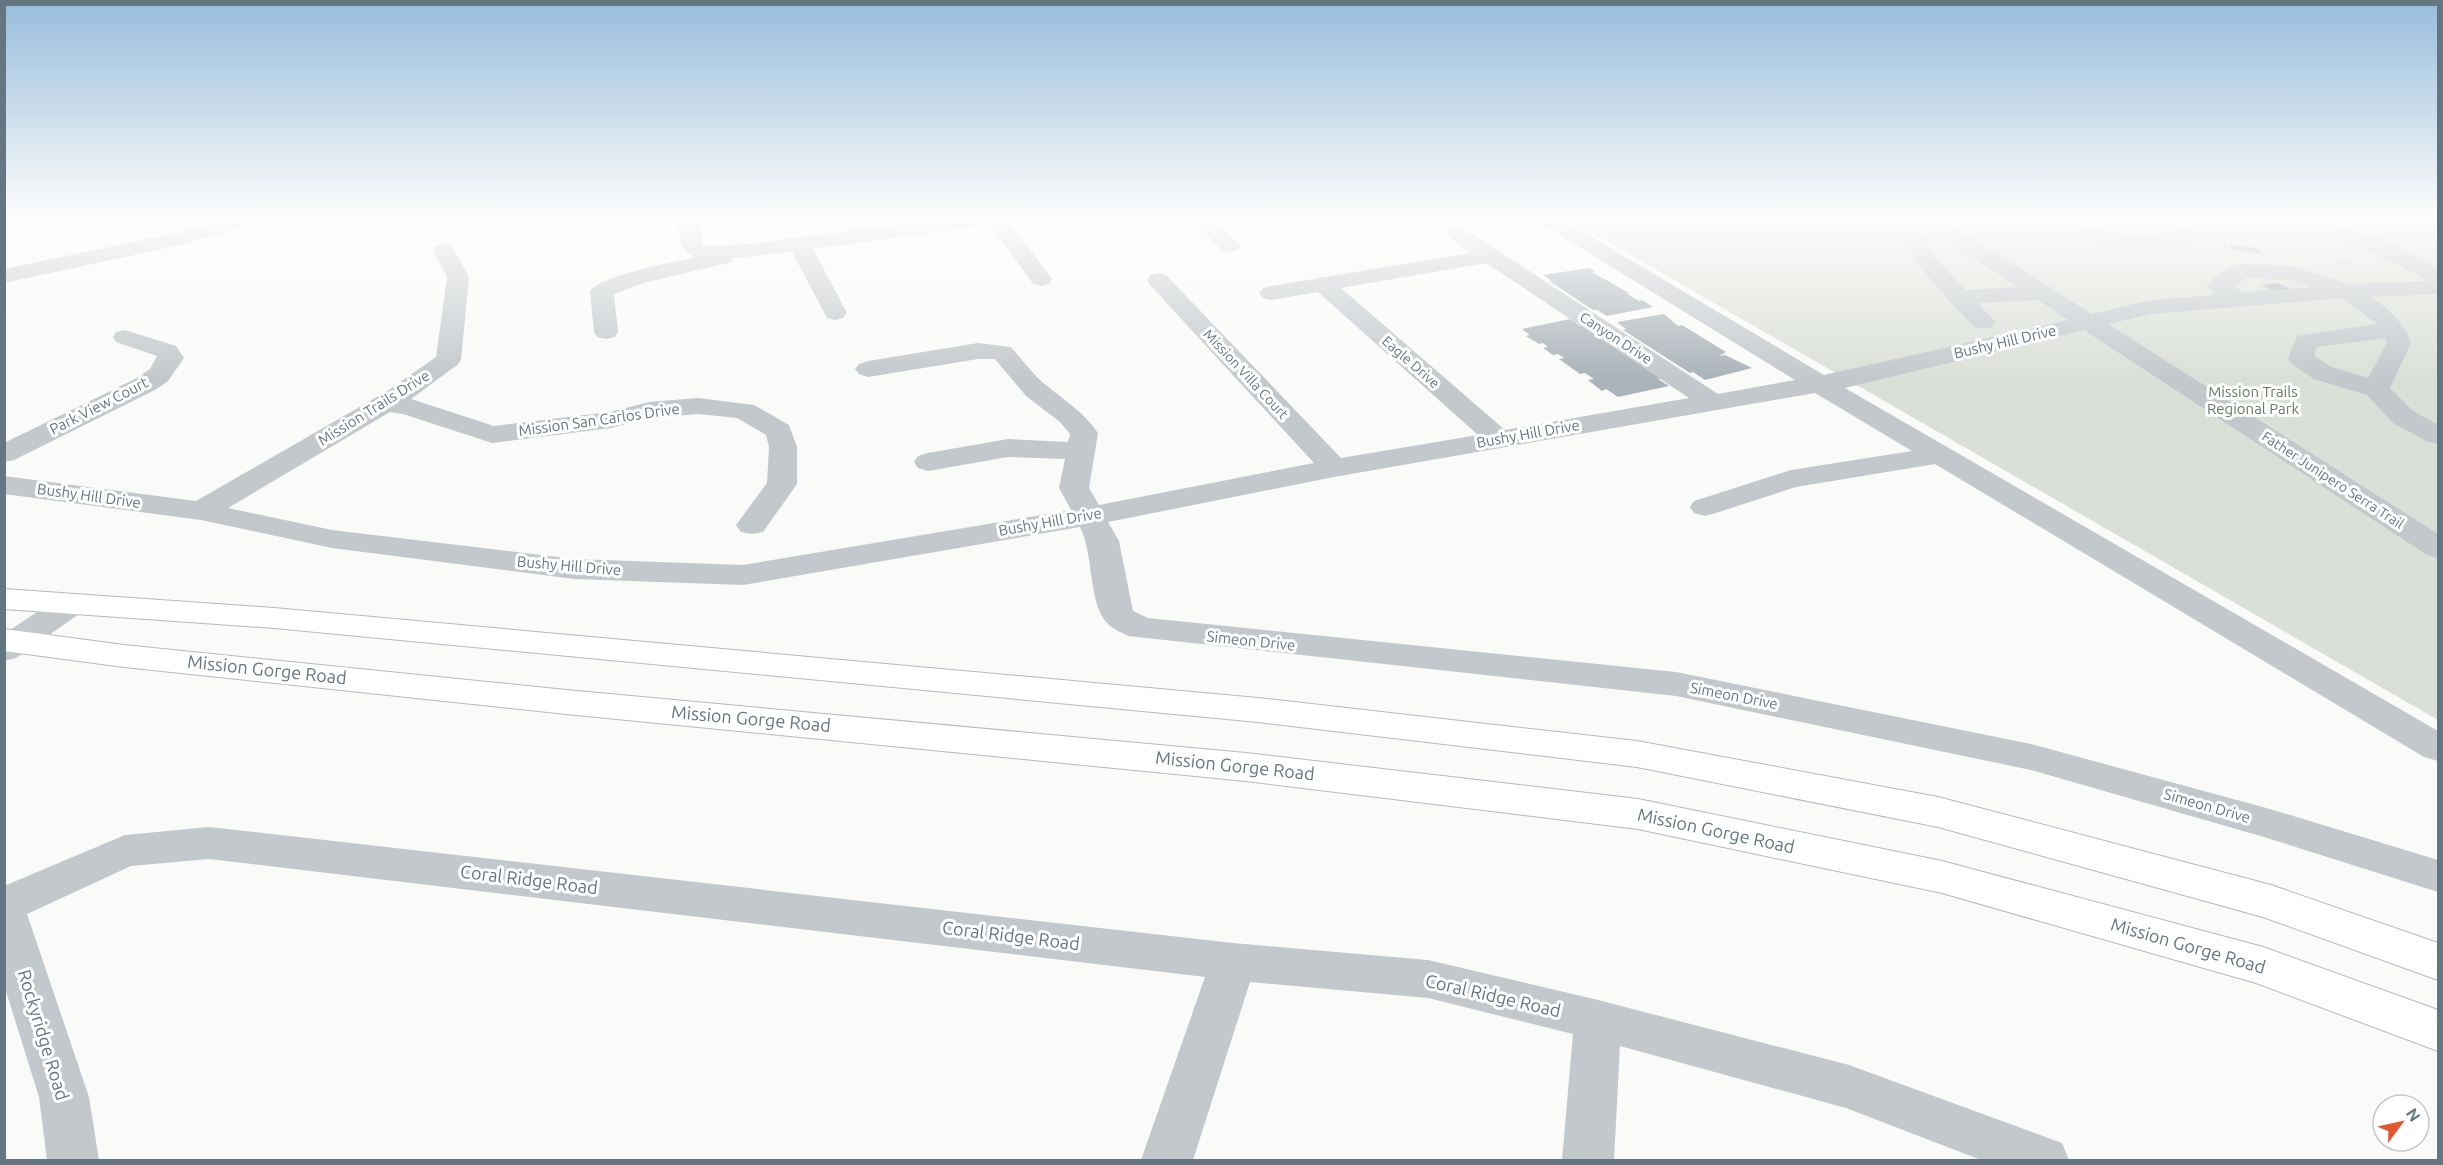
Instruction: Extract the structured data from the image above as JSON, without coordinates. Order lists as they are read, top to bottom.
{
  "streets": {
    "main road": ["Mission Gorge Road"],
    "street": [
      "Canyon Drive",
      "Bushy Hill Drive",
      "Eagle Drive",
      "Mission Villa Court",
      "Park View Court",
      "Mission Trails Drive",
      "Mission San Carlos Drive",
      "Father Junipero Serra Trail",
      "Simeon Drive",
      "Coral Ridge Road",
      "Rockyridge Road"
    ]
  },
  "crossings": [
    ["Canyon Drive", "Bushy Hill Drive"],
    ["Bushy Hill Drive", "Eagle Drive"],
    ["Bushy Hill Drive", "Mission Villa Court"],
    ["Bushy Hill Drive", "Mission Trails Drive"],
    ["Bushy Hill Drive", "Father Junipero Serra Trail"],
    ["Bushy Hill Drive", "Simeon Drive"],
    ["Mission Trails Drive", "Mission San Carlos Drive"]
  ],
  "parks": ["Mission Trails Regional Park"],
  "north": "top right"
}
